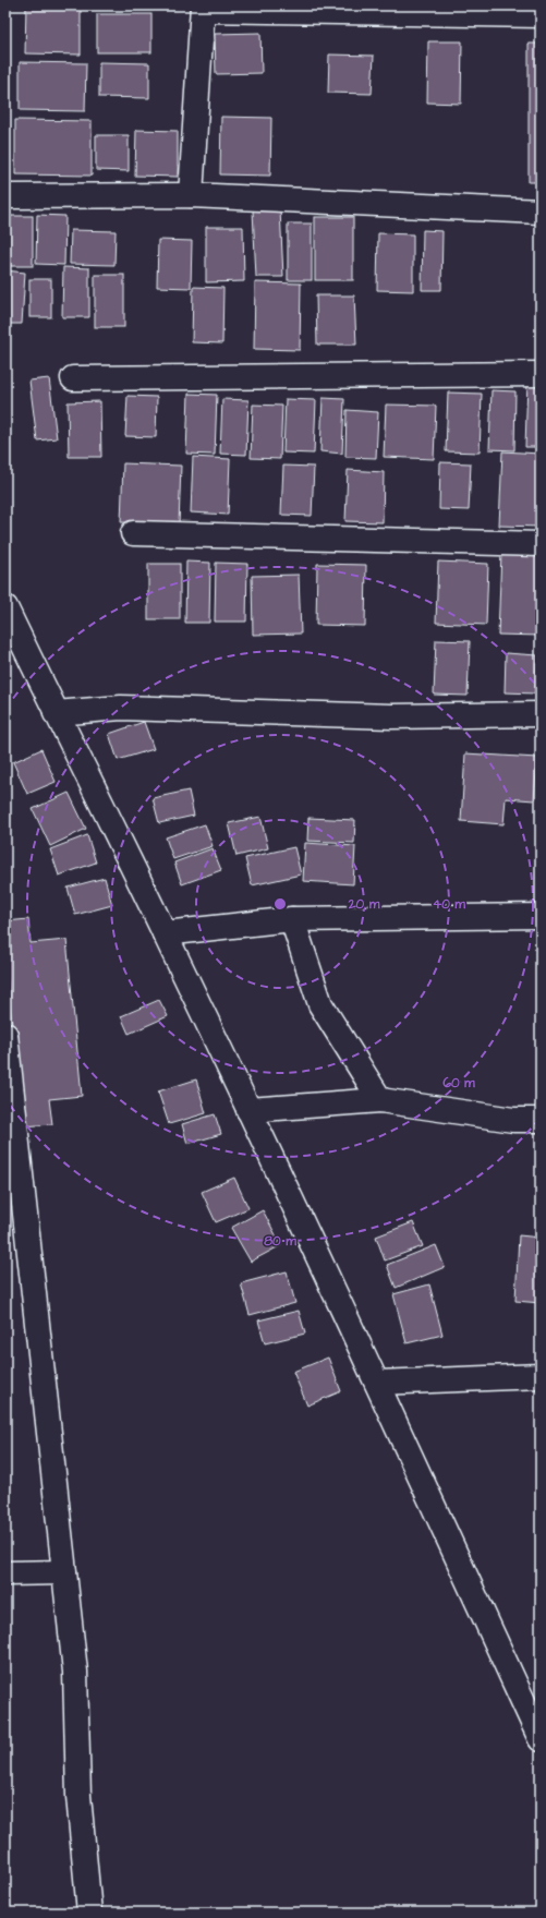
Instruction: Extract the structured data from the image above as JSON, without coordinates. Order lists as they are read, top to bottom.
{
  "rings": [
    "20 m",
    "40 m",
    "60 m",
    "80 m"
  ]
}
